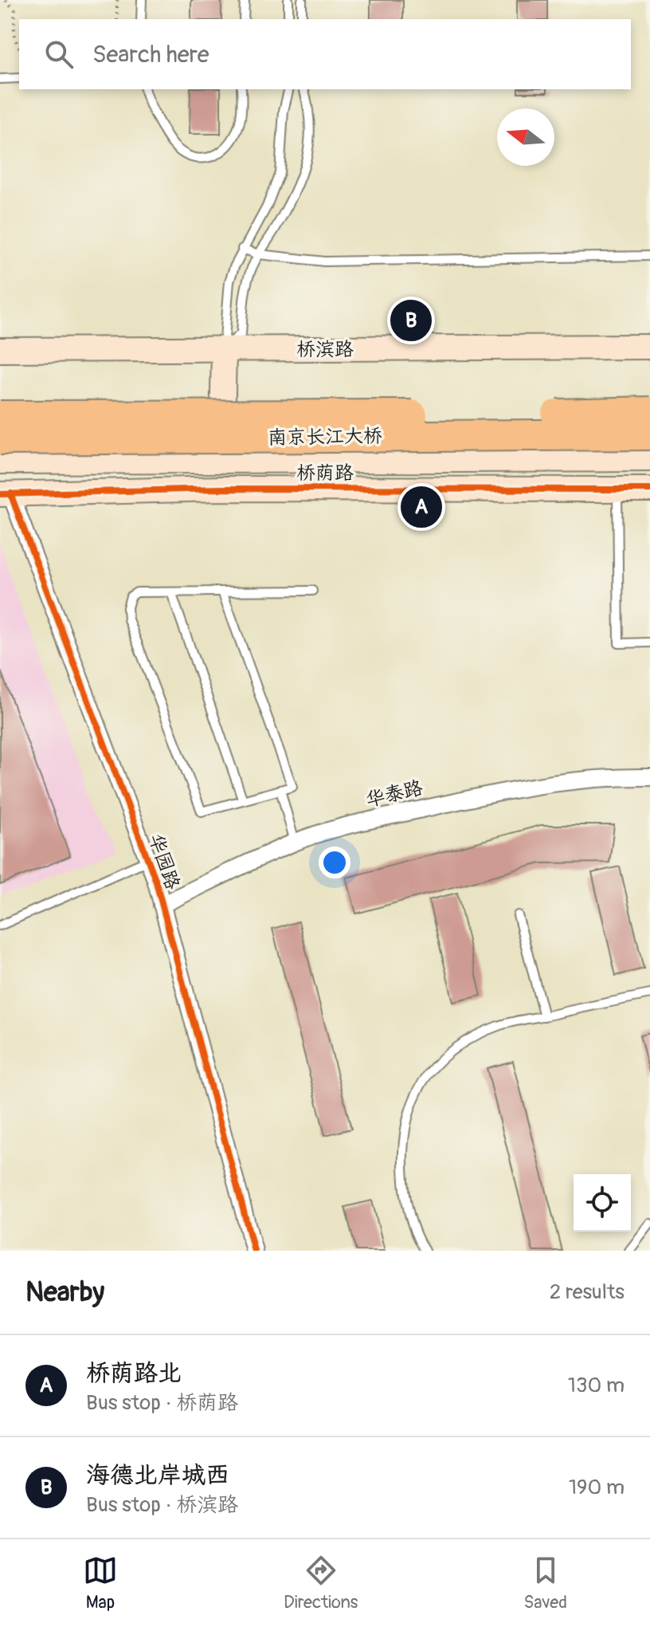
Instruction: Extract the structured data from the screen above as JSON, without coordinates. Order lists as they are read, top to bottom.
{
  "streets": {
    "highway": ["南京长江大桥"],
    "street": [
      "桥滨路",
      "桥荫路",
      "华泰路",
      "华园路"
    ]
  },
  "crossings": [
    ["桥荫路", "华园路"],
    ["华泰路", "华园路"]
  ],
  "north": "left",
  "page": {
    "search": "Search here",
    "pins": ["B", "A"],
    "heading": ["Nearby", "2 results"],
    "list": [
      {
        "mark": "A",
        "name": "桥荫路北",
        "note": "Bus stop · 桥荫路",
        "value": "130 m"
      },
      {
        "mark": "B",
        "name": "海德北岸城西",
        "note": "Bus stop · 桥滨路",
        "value": "190 m"
      }
    ],
    "nav": ["Map", "Directions", "Saved"]
  }
}
